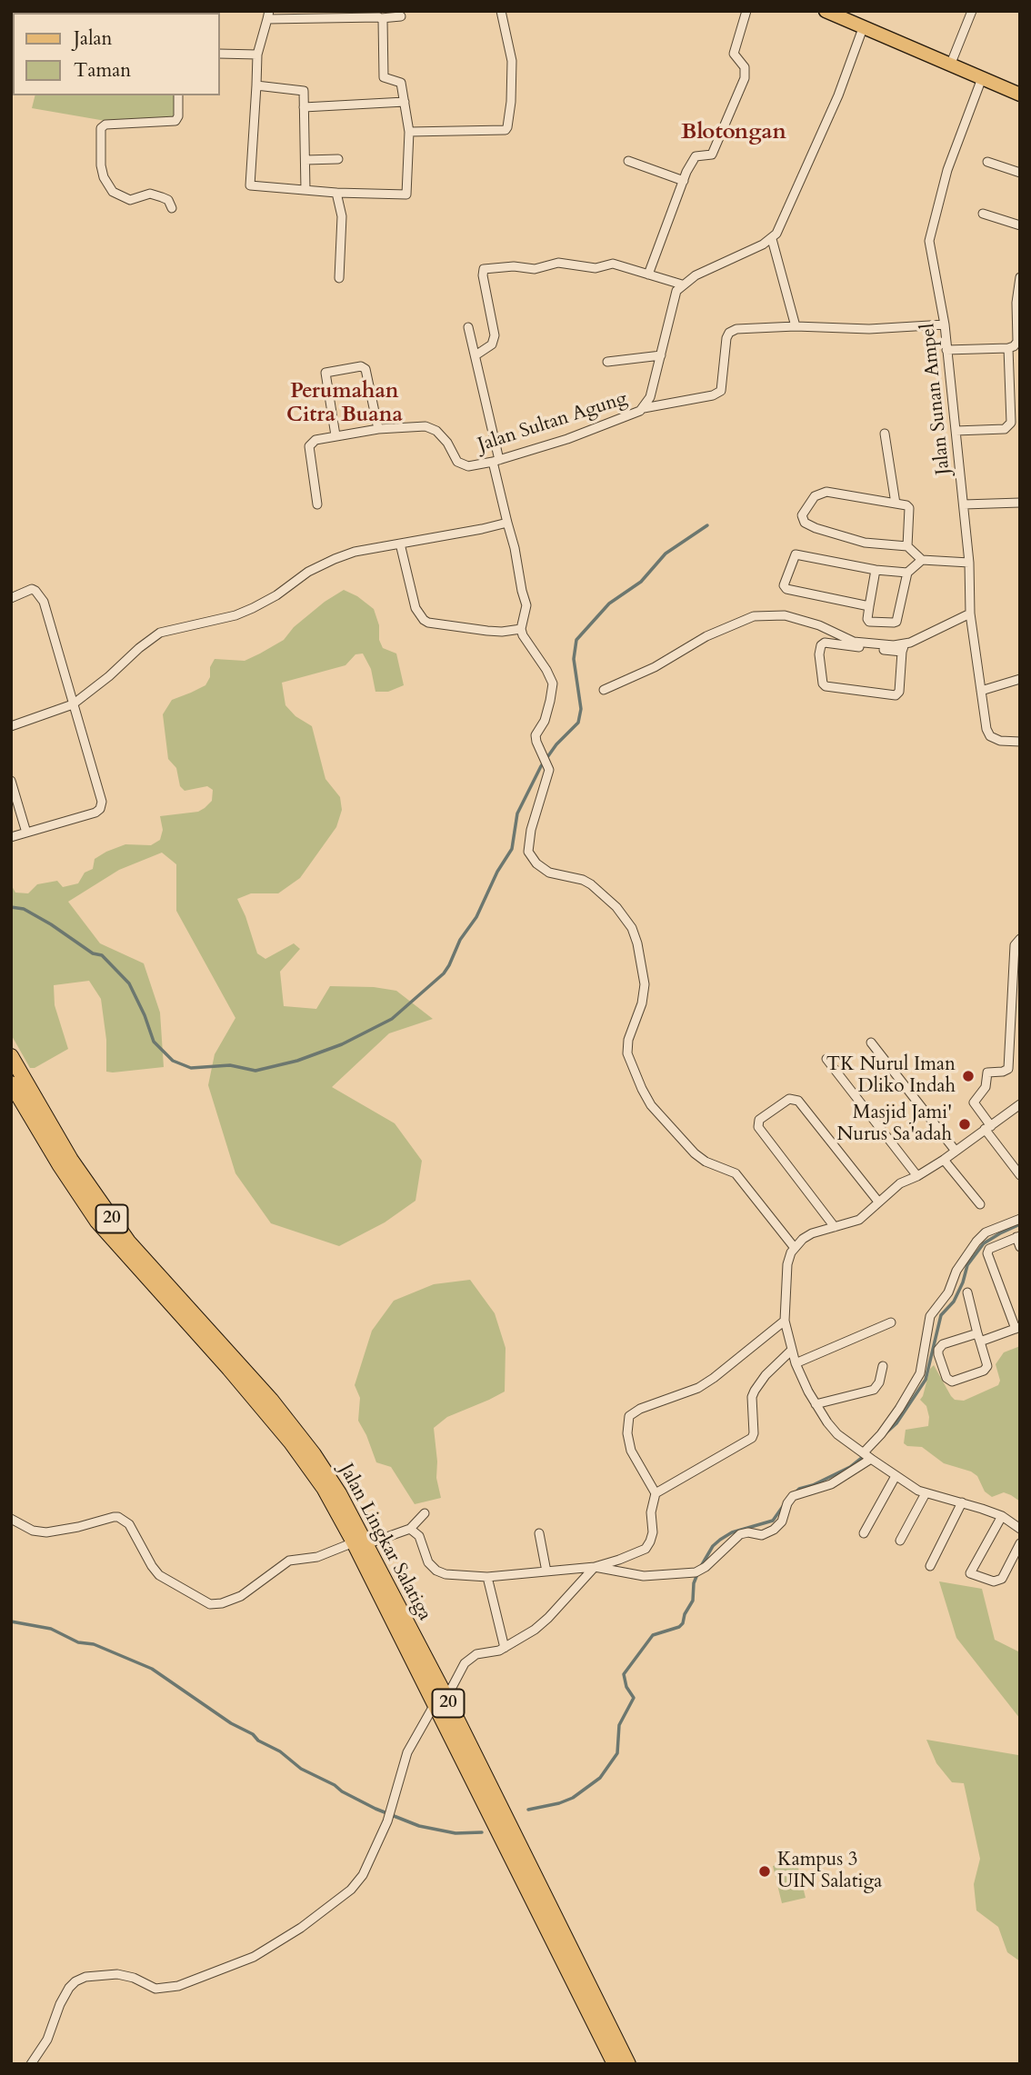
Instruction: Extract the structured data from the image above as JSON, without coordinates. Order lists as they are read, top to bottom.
{
  "streets": {
    "highway": ["20", "Jalan Lingkar Salatiga"],
    "street": ["Jalan Sunan Ampel", "Jalan Sultan Agung"]
  },
  "districts": ["Blotongan", "Perumahan Citra Buana"],
  "places": ["TK Nurul Iman Dliko Indah", "Masjid Jami' Nurus Sa'adah", "Kampus 3 UIN Salatiga"],
  "legend": ["Jalan", "Taman"]
}
